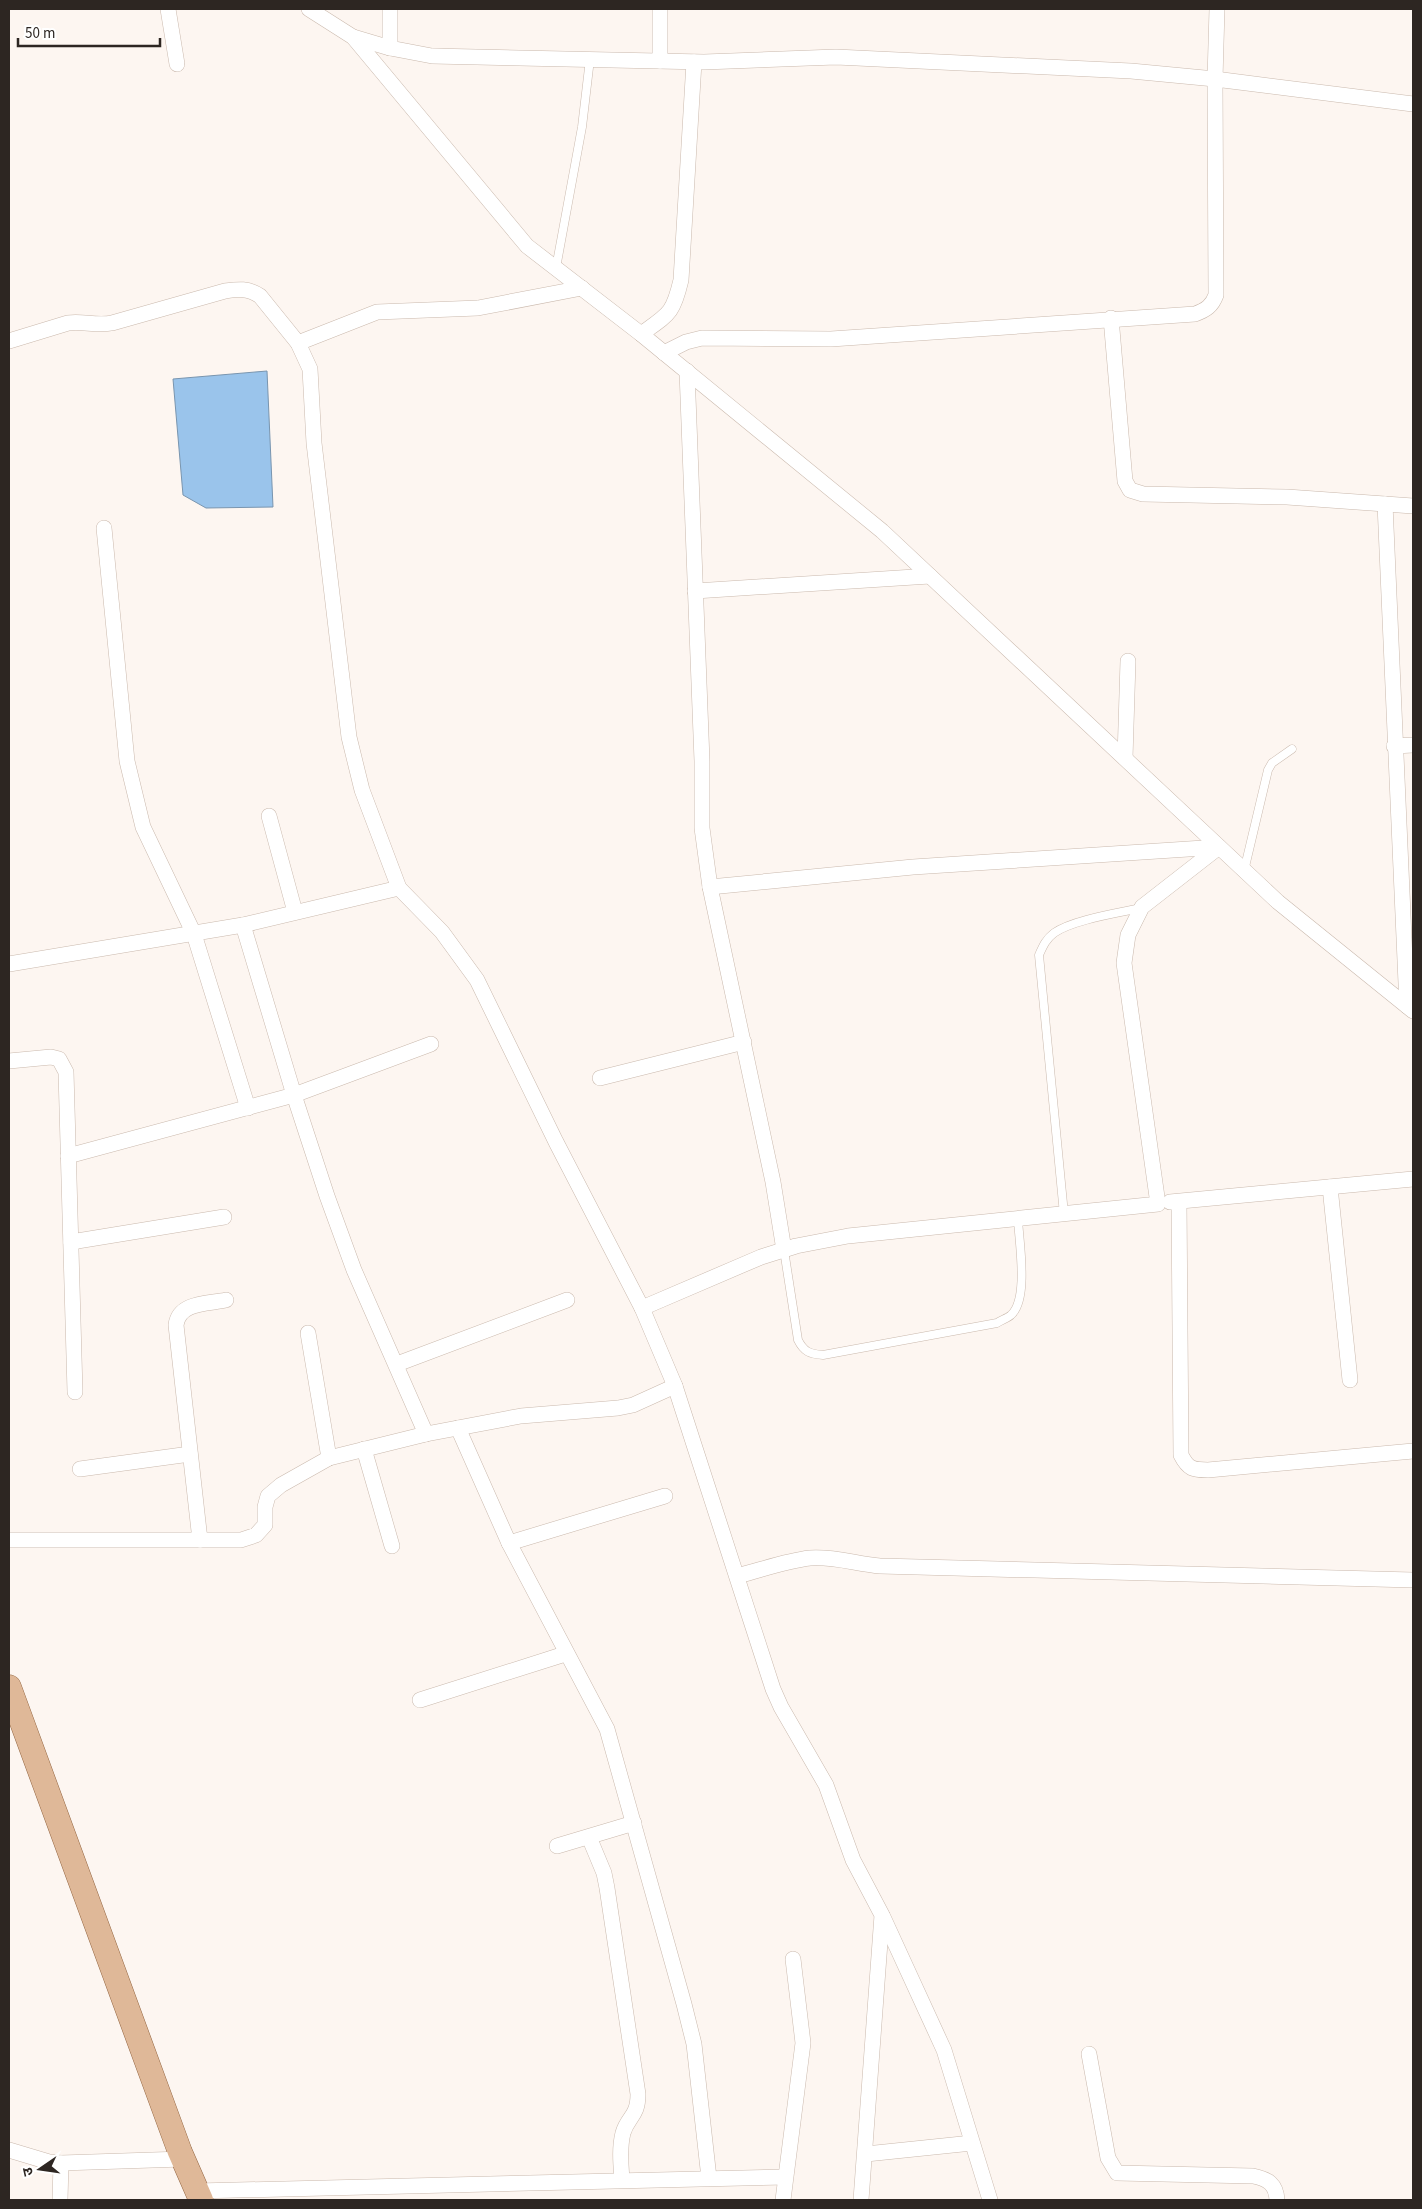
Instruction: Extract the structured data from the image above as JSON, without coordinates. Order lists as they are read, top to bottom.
{
  "scale_bar": "50 m",
  "north": "left"
}
